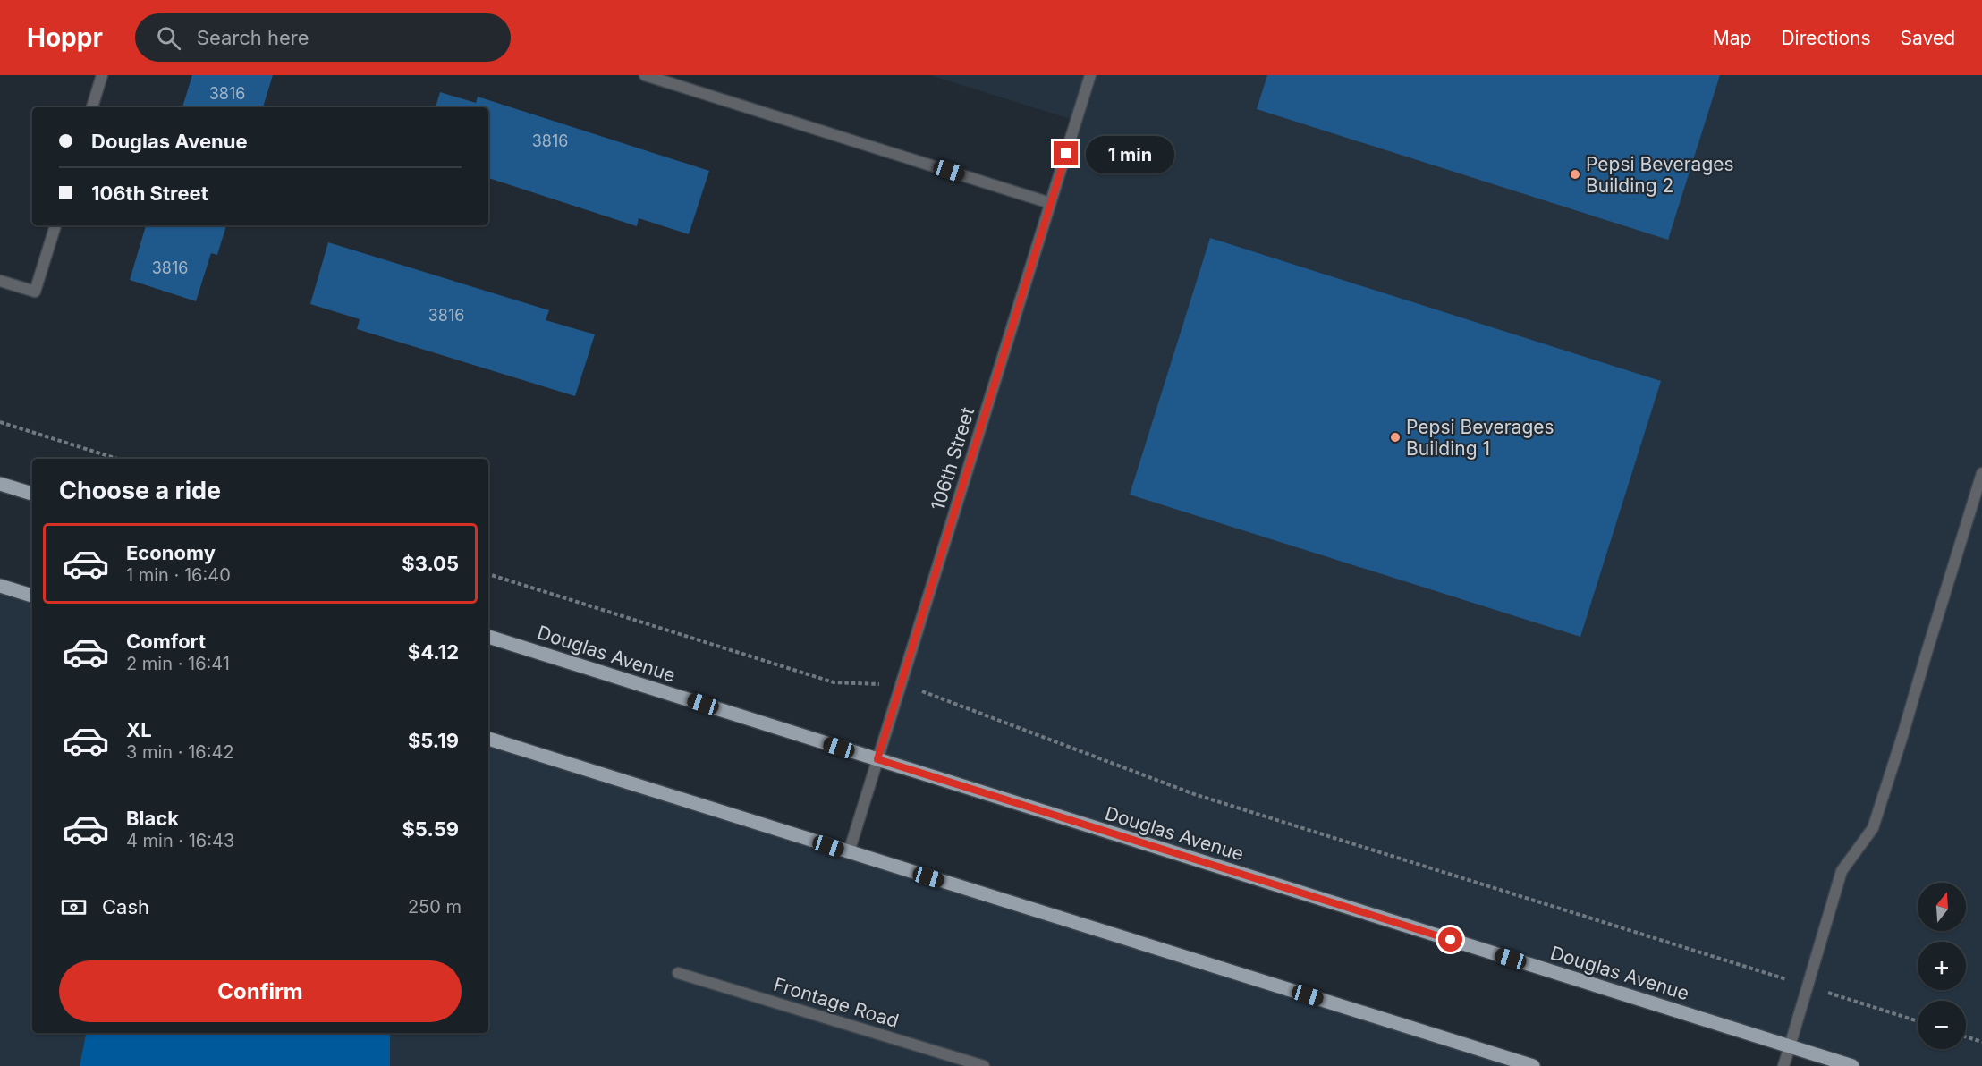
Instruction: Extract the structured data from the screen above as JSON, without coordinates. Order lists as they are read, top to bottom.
{
  "streets": {
    "main road": ["Douglas Avenue"],
    "street": ["106th Street", "Frontage Road"]
  },
  "crossings": [
    ["106th Street", "Douglas Avenue"]
  ],
  "places": ["Pepsi Beverages Building 2", "Pepsi Beverages Building 1"],
  "house_numbers": [
    "3816",
    "3816",
    "3816",
    "3816"
  ],
  "north": "top",
  "page": {
    "header": "Hoppr",
    "search": "Search here",
    "nav": ["Map", "Directions", "Saved"],
    "banner": ["Douglas Avenue", "106th Street"],
    "bubble": "1 min",
    "heading": "Choose a ride",
    "list": [
      {
        "name": "Economy",
        "note": "1 min · 16:40",
        "value": "$3.05"
      },
      {
        "name": "Comfort",
        "note": "2 min · 16:41",
        "value": "$4.12"
      },
      {
        "name": "XL",
        "note": "3 min · 16:42",
        "value": "$5.19"
      },
      {
        "name": "Black",
        "note": "4 min · 16:43",
        "value": "$5.59"
      }
    ],
    "pay": ["Cash", "250 m"],
    "map_buttons": ["+", "−"],
    "buttons": "Confirm"
  }
}
